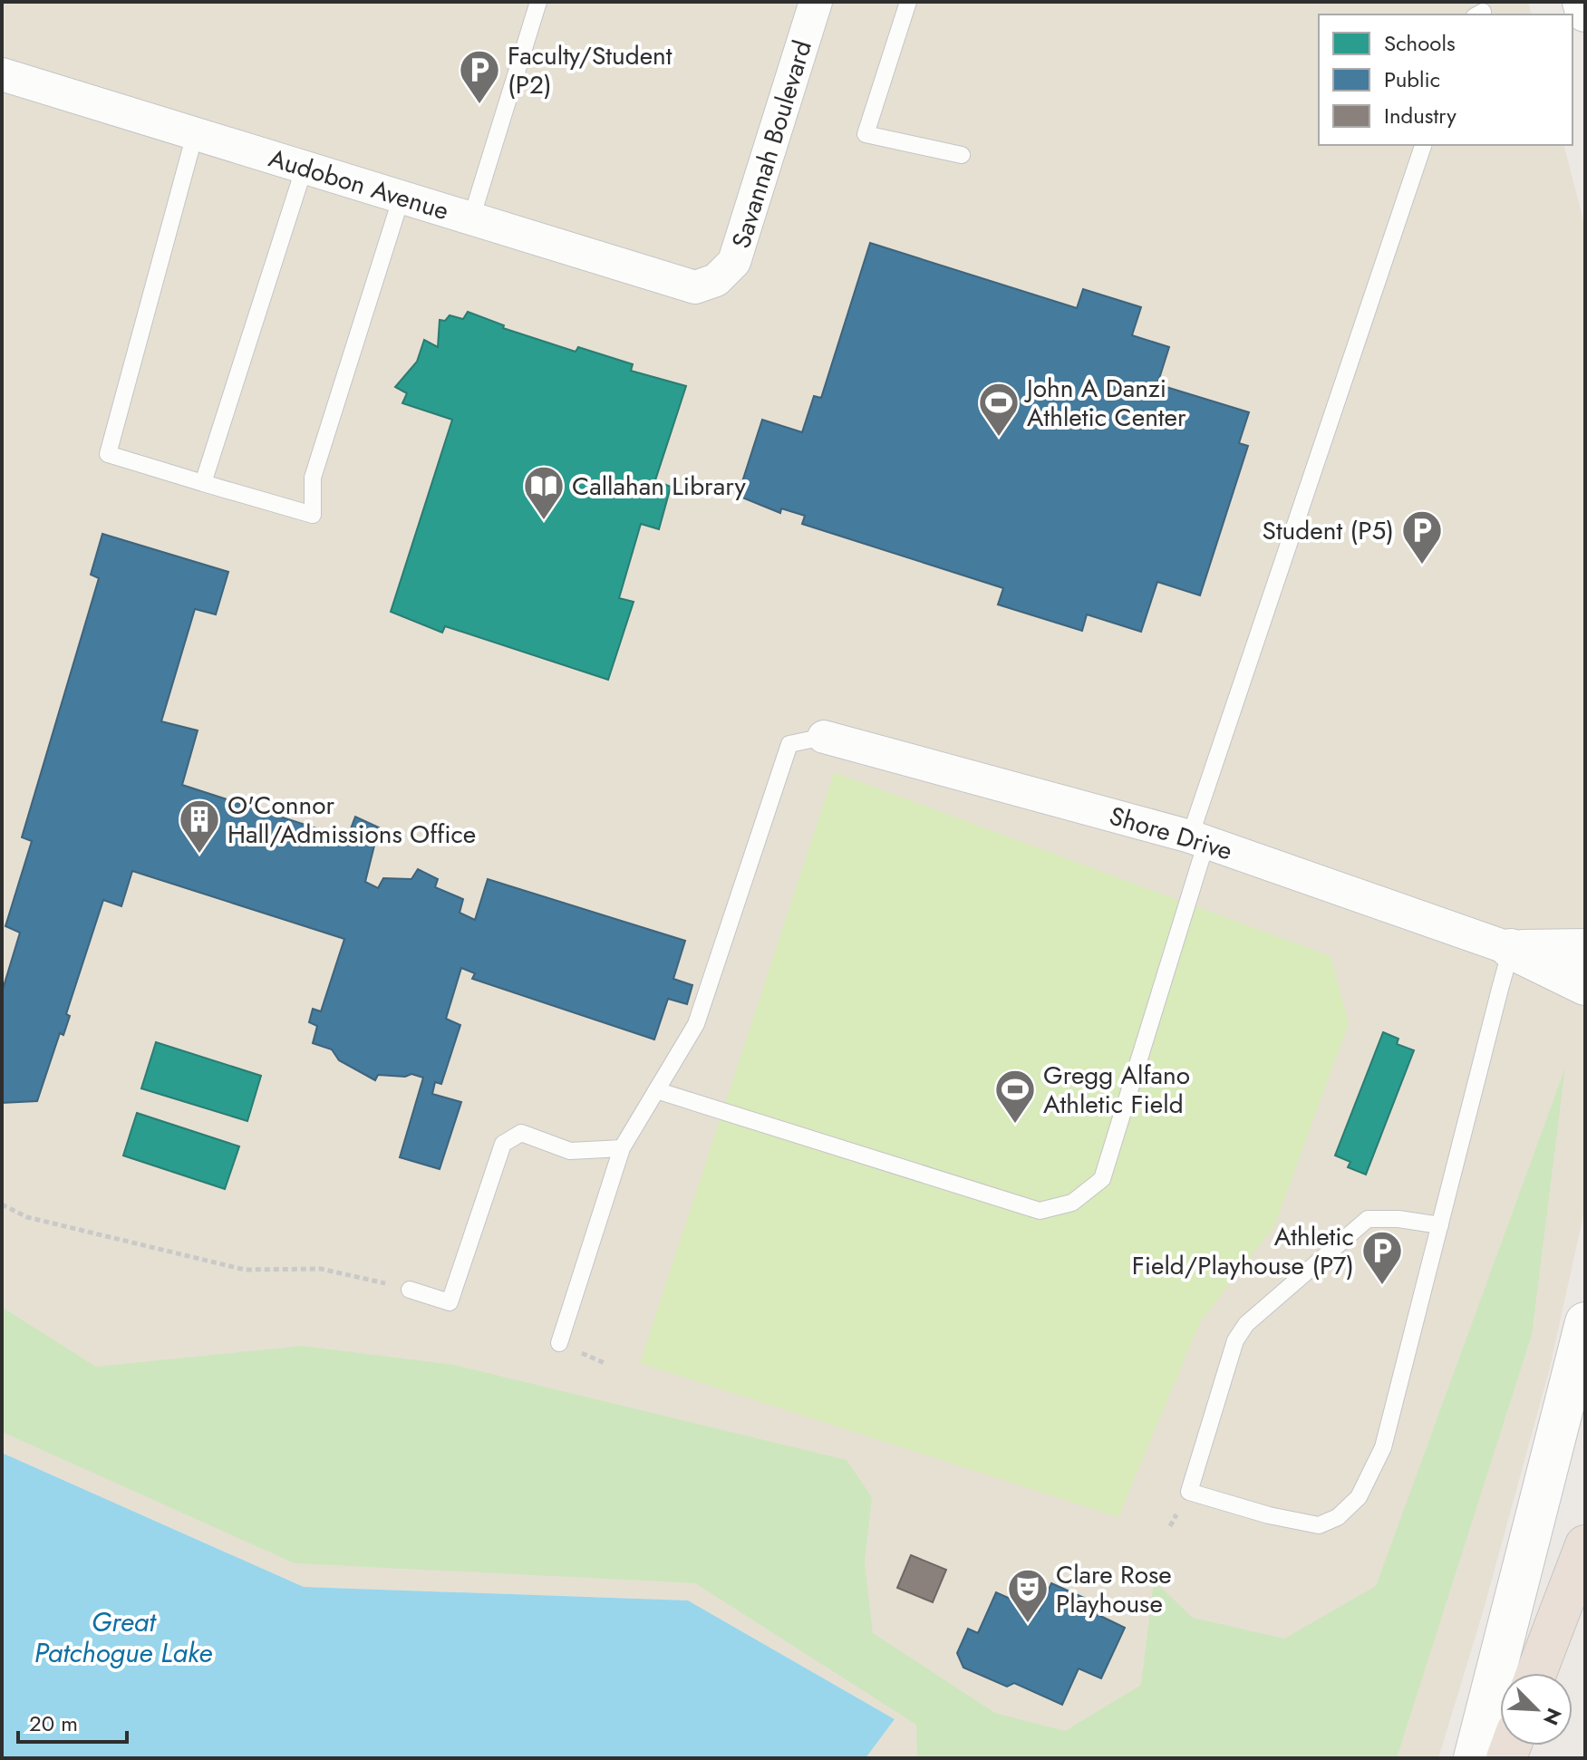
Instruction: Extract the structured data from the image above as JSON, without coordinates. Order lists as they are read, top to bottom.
{
  "streets": {
    "street": ["Savannah Boulevard", "Audobon Avenue", "Shore Drive"]
  },
  "crossings": [
    ["Savannah Boulevard", "Audobon Avenue"]
  ],
  "water": ["Great Patchogue Lake"],
  "places": {
    "parking": ["Faculty/Student (P2)", "Student (P5)", "Athletic Field/Playhouse (P7)"],
    "sports": ["John A Danzi Athletic Center", "Gregg Alfano Athletic Field"],
    "library": ["Callahan Library"],
    "building": ["O'Connor Hall/Admissions Office"],
    "theatre": ["Clare Rose Playhouse"]
  },
  "legend": ["Schools", "Public", "Industry"],
  "scale_bar": "20 m",
  "north": "bottom right"
}
